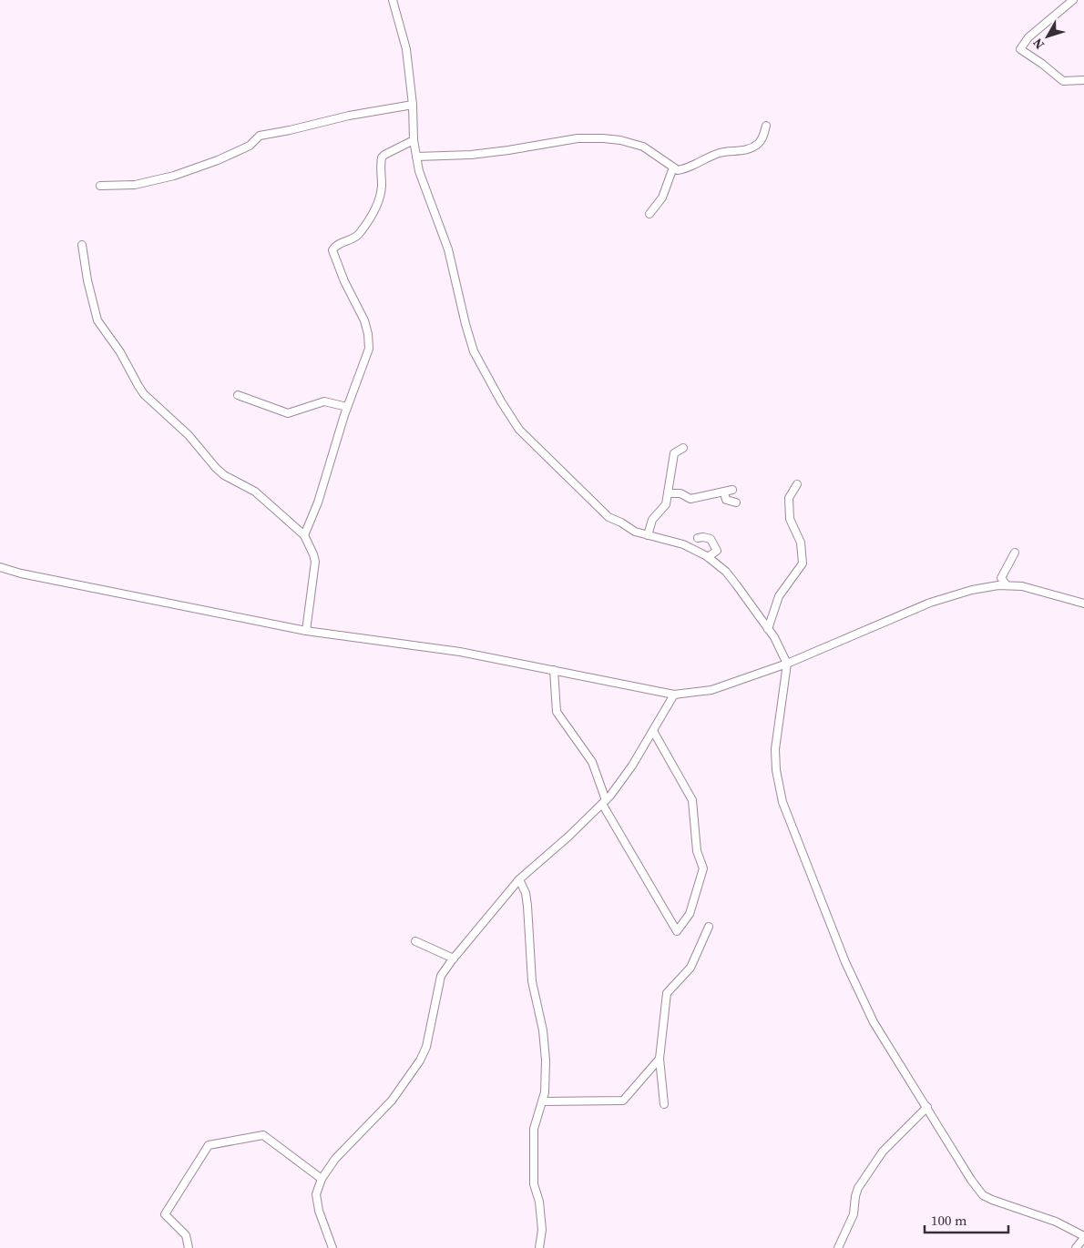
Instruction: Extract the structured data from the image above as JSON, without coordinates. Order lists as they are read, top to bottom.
{
  "scale_bar": "100 m",
  "north": "bottom left"
}
